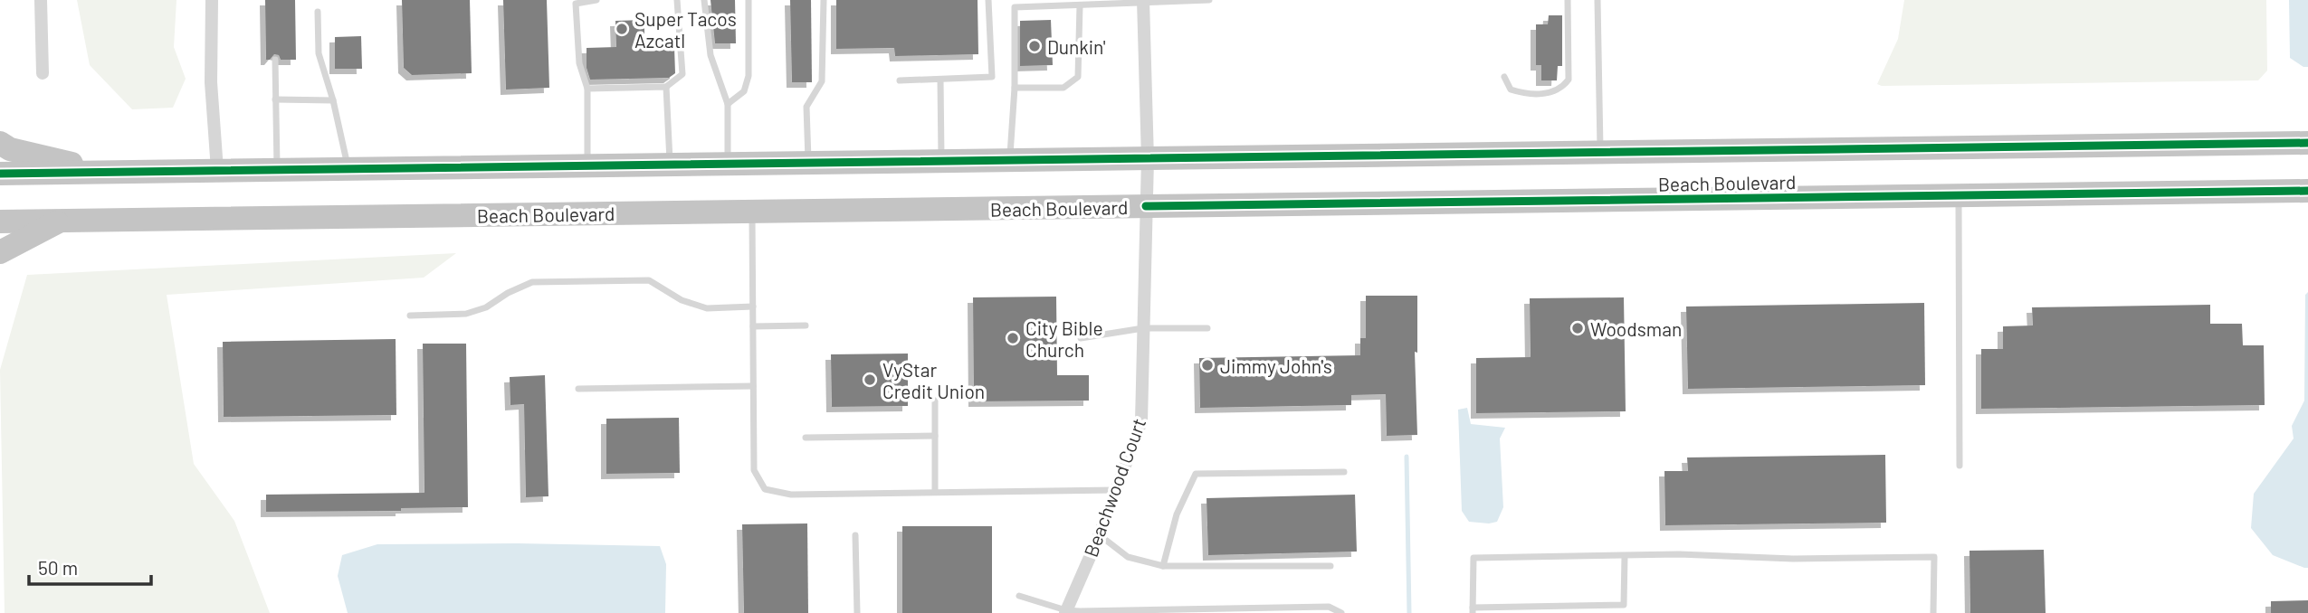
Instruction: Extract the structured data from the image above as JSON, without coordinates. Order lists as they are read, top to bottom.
{
  "streets": {
    "highway": ["Beach Boulevard"],
    "street": ["Beachwood Court"]
  },
  "crossings": [
    ["Beach Boulevard", "Beachwood Court"]
  ],
  "places": [
    "Super Tacos Azcatl",
    "Dunkin'",
    "Woodsman",
    "City Bible Church",
    "Jimmy John's",
    "VyStar Credit Union"
  ],
  "scale_bar": "50 m"
}
